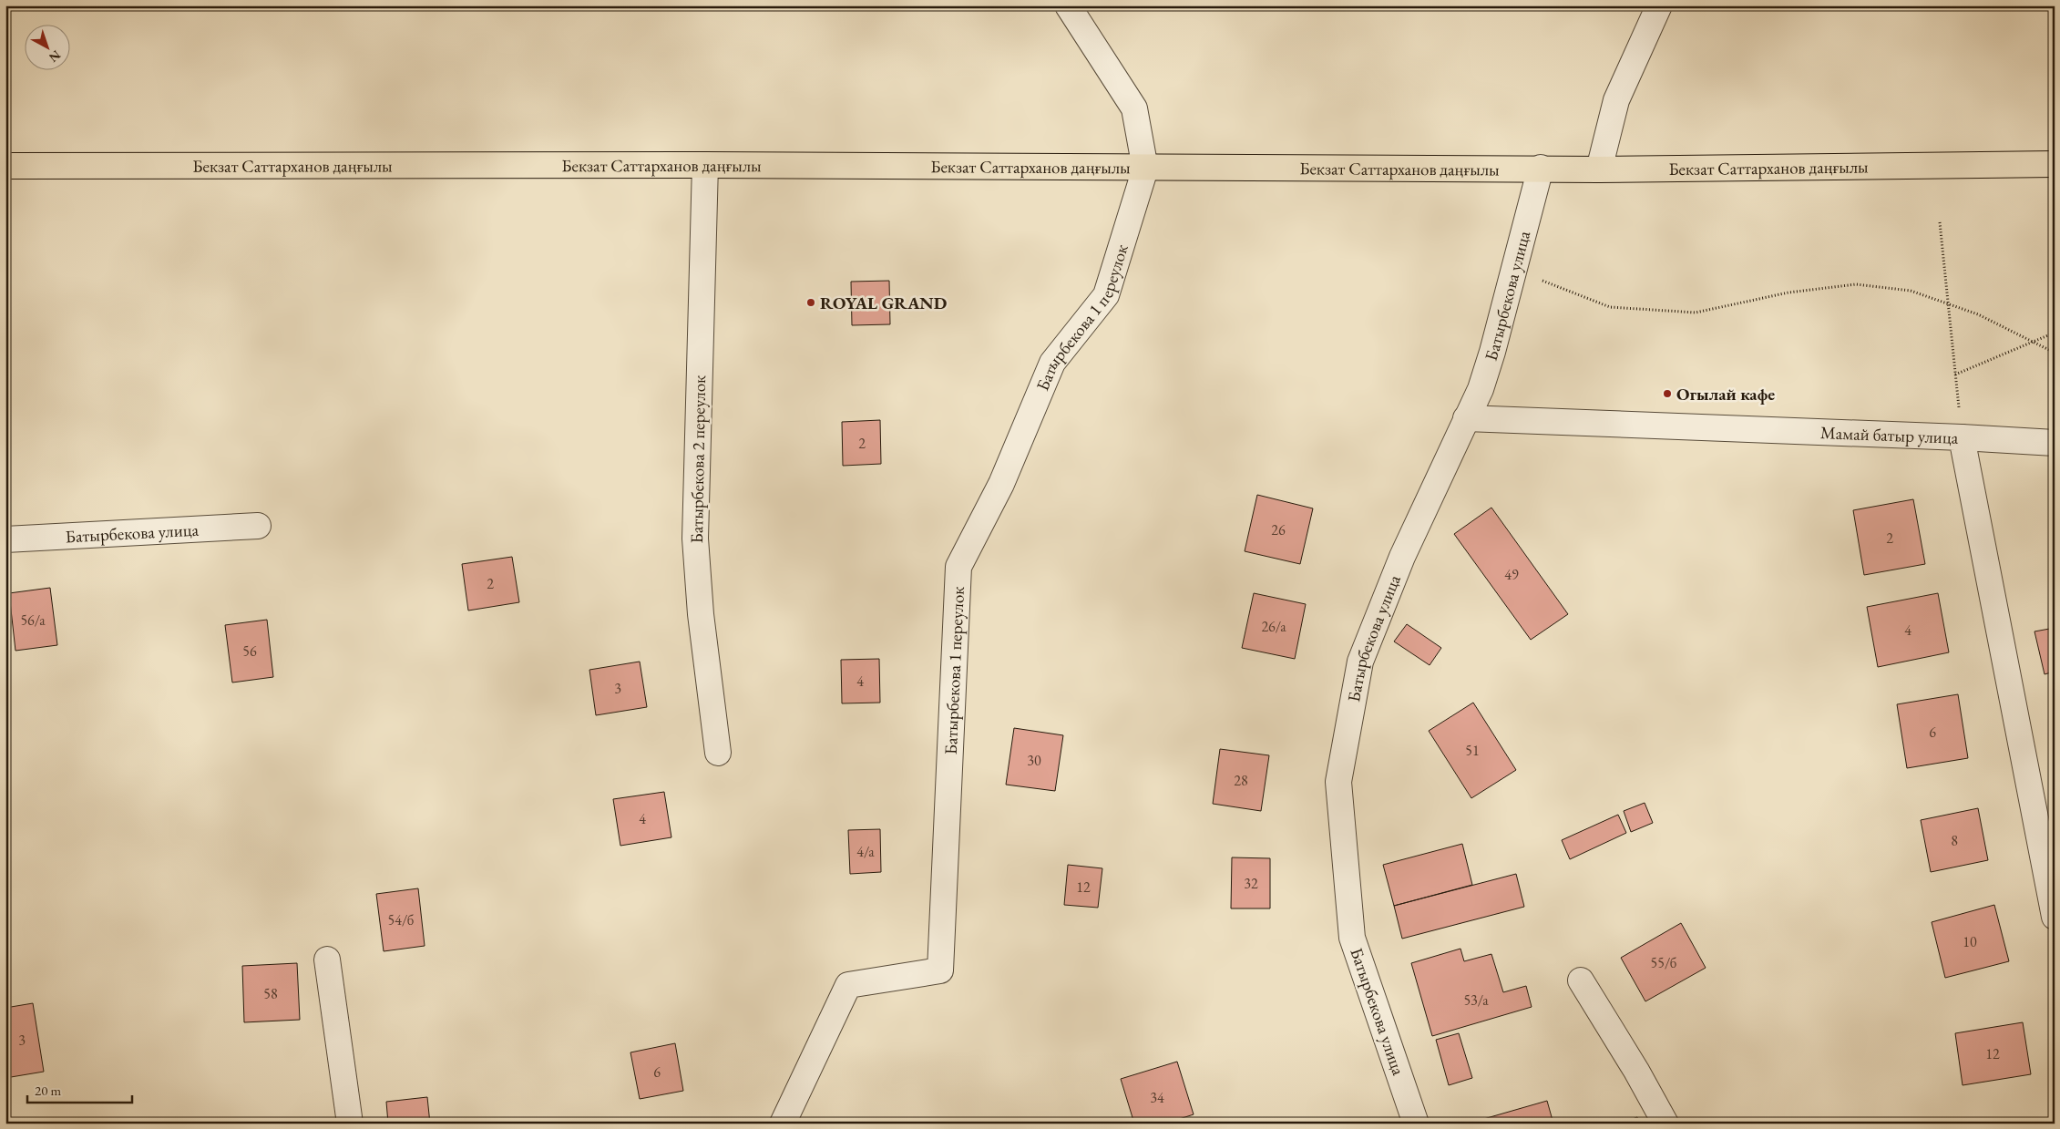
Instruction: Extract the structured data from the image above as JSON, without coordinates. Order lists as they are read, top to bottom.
{
  "streets": {
    "main road": ["Бекзат Саттарханов даңғылы"],
    "street": [
      "Батырбекова улица",
      "Батырбекова 1 переулок",
      "Мамай батыр улица",
      "Батырбекова 2 переулок"
    ]
  },
  "crossings": [
    ["Бекзат Саттарханов даңғылы", "Батырбекова улица"],
    ["Бекзат Саттарханов даңғылы", "Батырбекова 1 переулок"],
    ["Бекзат Саттарханов даңғылы", "Батырбекова 2 переулок"],
    ["Батырбекова улица", "Мамай батыр улица"]
  ],
  "places": ["ROYAL GRAND", "Огылай кафе"],
  "house_numbers": [
    "2",
    "26",
    "2",
    "49",
    "2",
    "56/а",
    "26/а",
    "4",
    "56",
    "4",
    "3",
    "6",
    "51",
    "30",
    "28",
    "4",
    "8",
    "4/а",
    "32",
    "12",
    "54/б",
    "10",
    "55/б",
    "58",
    "53/а",
    "3",
    "12",
    "6",
    "34"
  ],
  "scale_bar": "20 m",
  "north": "bottom right"
}
